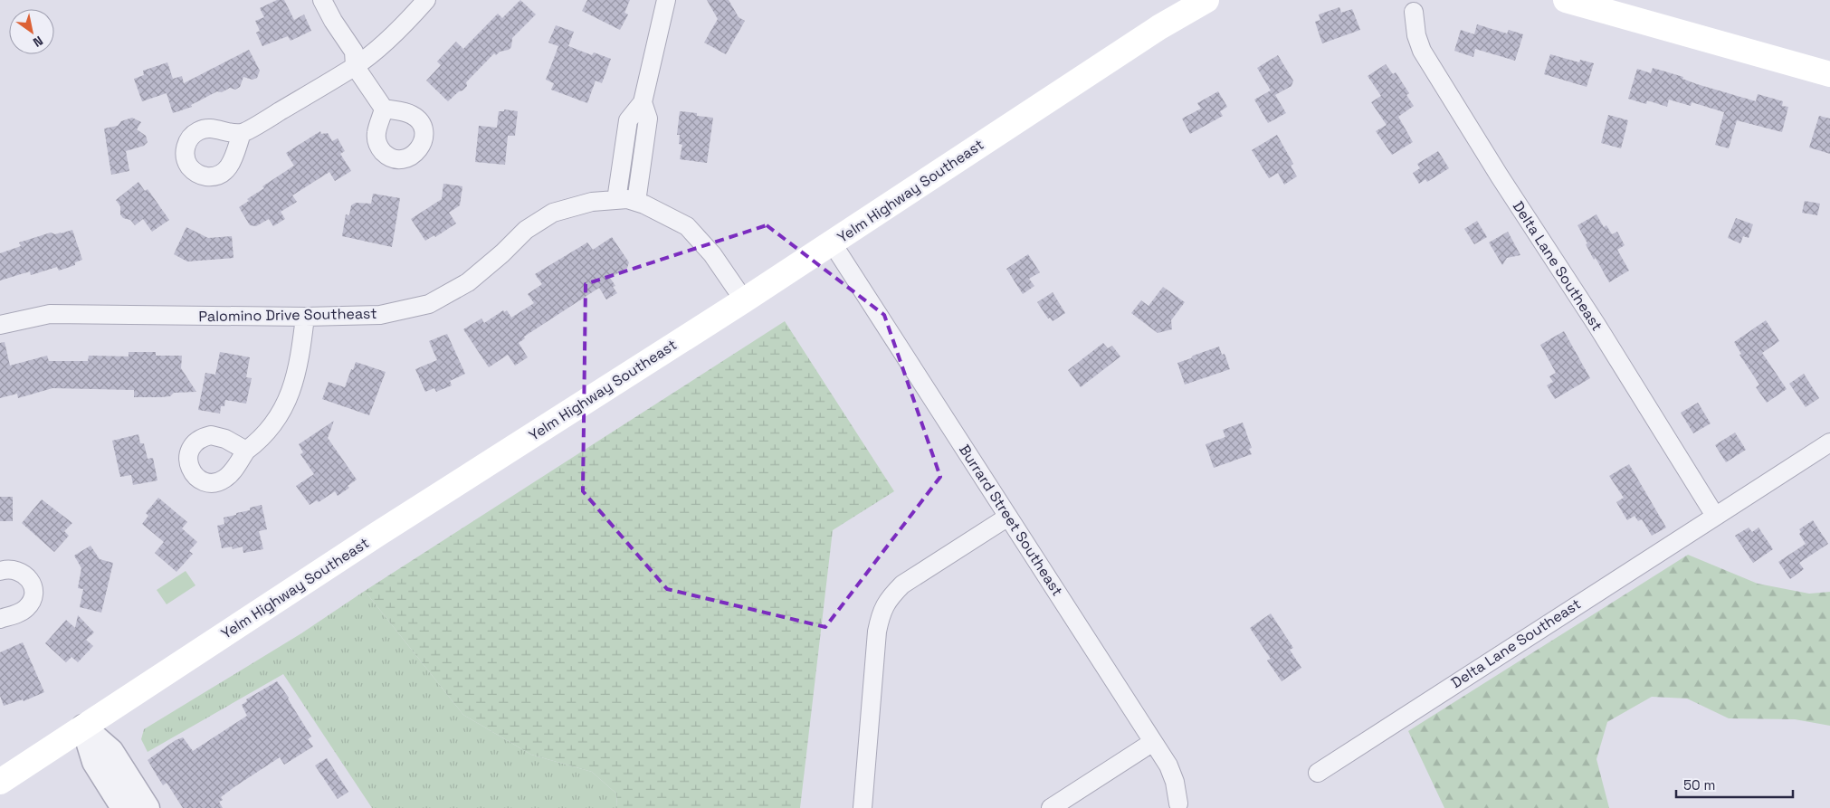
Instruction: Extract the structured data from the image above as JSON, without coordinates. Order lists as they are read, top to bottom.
{
  "streets": {
    "main road": ["Yelm Highway Southeast"],
    "street": ["Delta Lane Southeast", "Palomino Drive Southeast", "Burrard Street Southeast"]
  },
  "crossings": [
    ["Yelm Highway Southeast", "Palomino Drive Southeast"],
    ["Yelm Highway Southeast", "Burrard Street Southeast"]
  ],
  "scale_bar": "50 m",
  "north": "bottom right"
}
